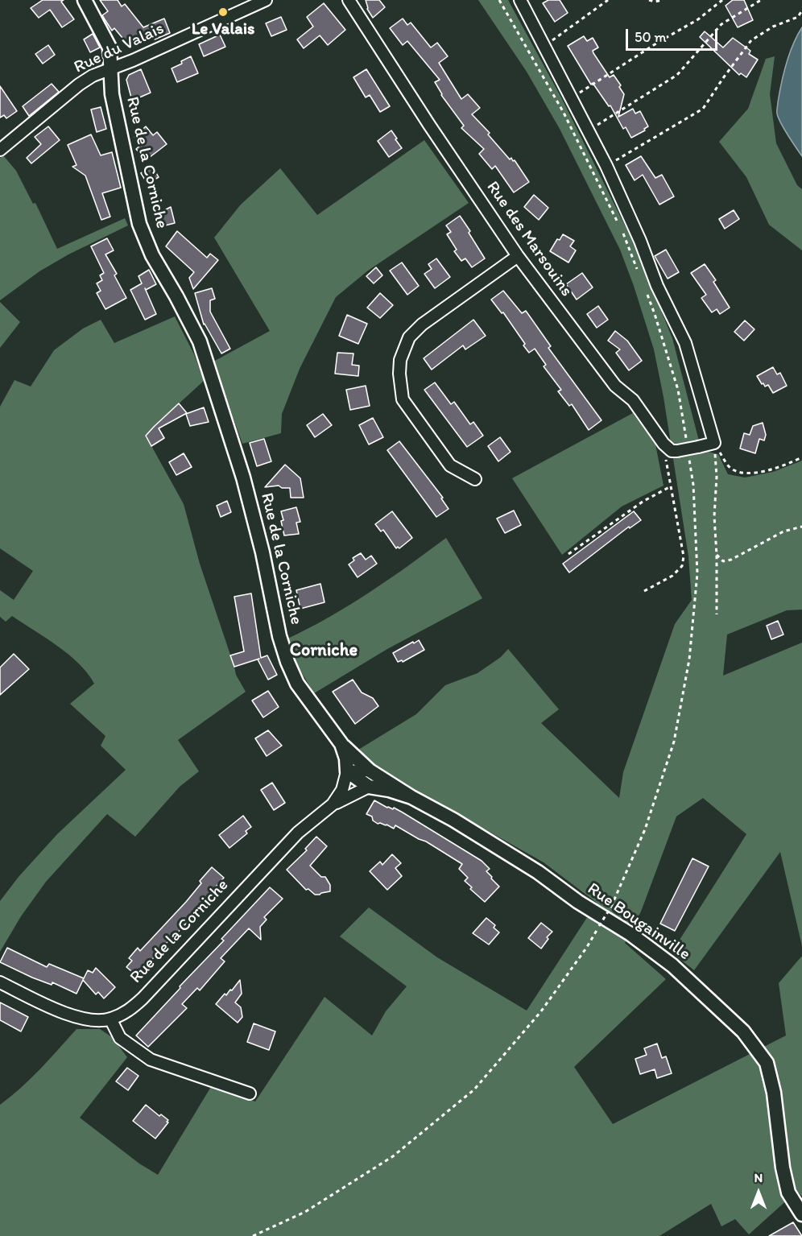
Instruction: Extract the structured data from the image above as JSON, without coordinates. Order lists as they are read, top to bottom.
{
  "streets": {
    "street": [
      "Rue du Valais",
      "Rue de la Corniche",
      "Rue des Marsouins",
      "Rue Bougainville"
    ]
  },
  "crossings": [
    ["Rue du Valais", "Rue de la Corniche"],
    ["Rue de la Corniche", "Rue Bougainville"]
  ],
  "districts": ["Corniche"],
  "places": ["Le Valais"],
  "scale_bar": "50 m",
  "north": "top"
}
